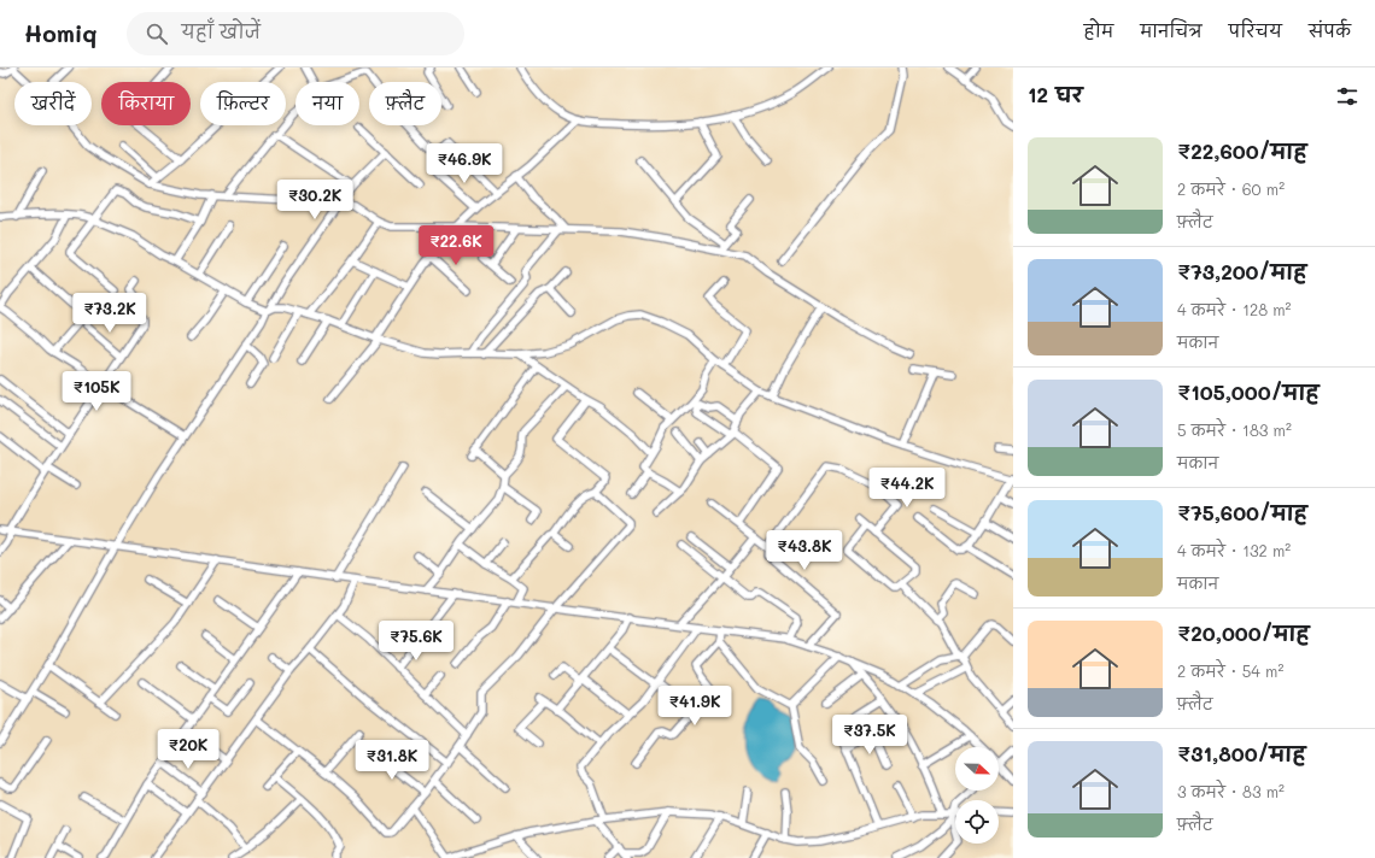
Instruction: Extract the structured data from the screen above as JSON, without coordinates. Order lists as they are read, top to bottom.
{
  "north": "right",
  "page": {
    "header": "Homiq",
    "search": "यहाँ खोजें",
    "nav": [
      "होम",
      "मानचित्र",
      "परिचय",
      "संपर्क"
    ],
    "heading": "12 घर",
    "chip": [
      "खरीदें",
      "किराया",
      "फ़िल्टर",
      "नया",
      "फ़्लैट"
    ],
    "list": [
      {
        "name": "₹22,600/माह",
        "note": "2 कमरे · 60 m² · फ़्लैट"
      },
      {
        "name": "₹73,200/माह",
        "note": "4 कमरे · 128 m² · मकान"
      },
      {
        "name": "₹105,000/माह",
        "note": "5 कमरे · 183 m² · मकान"
      },
      {
        "name": "₹75,600/माह",
        "note": "4 कमरे · 132 m² · मकान"
      },
      {
        "name": "₹20,000/माह",
        "note": "2 कमरे · 54 m² · फ़्लैट"
      },
      {
        "name": "₹31,800/माह",
        "note": "3 कमरे · 83 m² · फ़्लैट"
      }
    ],
    "price": [
      "₹46.9K",
      "₹30.2K",
      "₹22.6K",
      "₹73.2K",
      "₹105K",
      "₹44.2K",
      "₹43.8K",
      "₹75.6K",
      "₹41.9K",
      "₹37.5K",
      "₹20K",
      "₹31.8K"
    ]
  }
}
